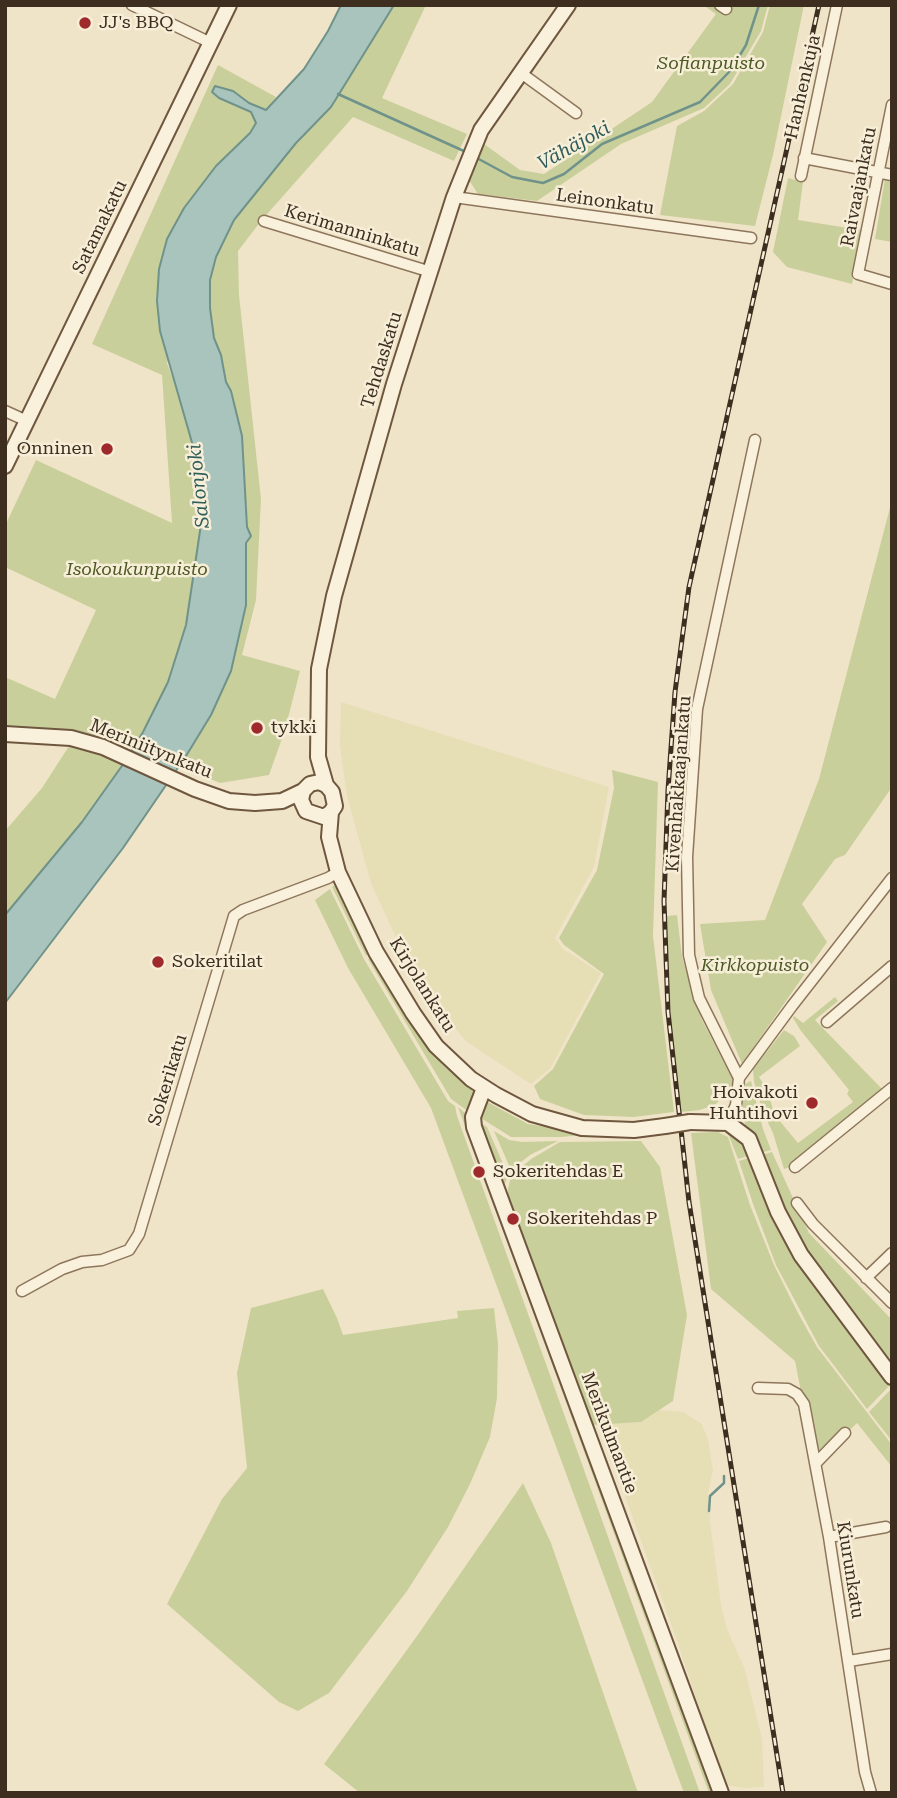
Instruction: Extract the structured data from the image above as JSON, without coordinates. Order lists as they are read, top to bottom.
{
  "streets": {
    "street": [
      "Hanhenkuja",
      "Raivaajankatu",
      "Leinonkatu",
      "Satamakatu",
      "Kerimanninkatu",
      "Tehdaskatu",
      "Meriniitynkatu",
      "Kivenhakkaajankatu",
      "Kirjolankatu",
      "Sokerikatu",
      "Merikulmantie",
      "Kiurunkatu"
    ]
  },
  "crossings": [
    ["Leinonkatu", "Tehdaskatu"],
    ["Kerimanninkatu", "Tehdaskatu"],
    ["Tehdaskatu", "Meriniitynkatu"],
    ["Tehdaskatu", "Kirjolankatu"],
    ["Meriniitynkatu", "Kirjolankatu"],
    ["Kirjolankatu", "Sokerikatu"],
    ["Kirjolankatu", "Merikulmantie"]
  ],
  "water": ["Vähäjoki", "Salonjoki"],
  "parks": ["Sofianpuisto", "Isokoukunpuisto", "Kirkkopuisto"],
  "places": [
    "JJ's BBQ",
    "Onninen",
    "tykki",
    "Sokeritilat",
    "Hoivakoti Huhtihovi",
    "Sokeritehdas E",
    "Sokeritehdas P"
  ]
}
